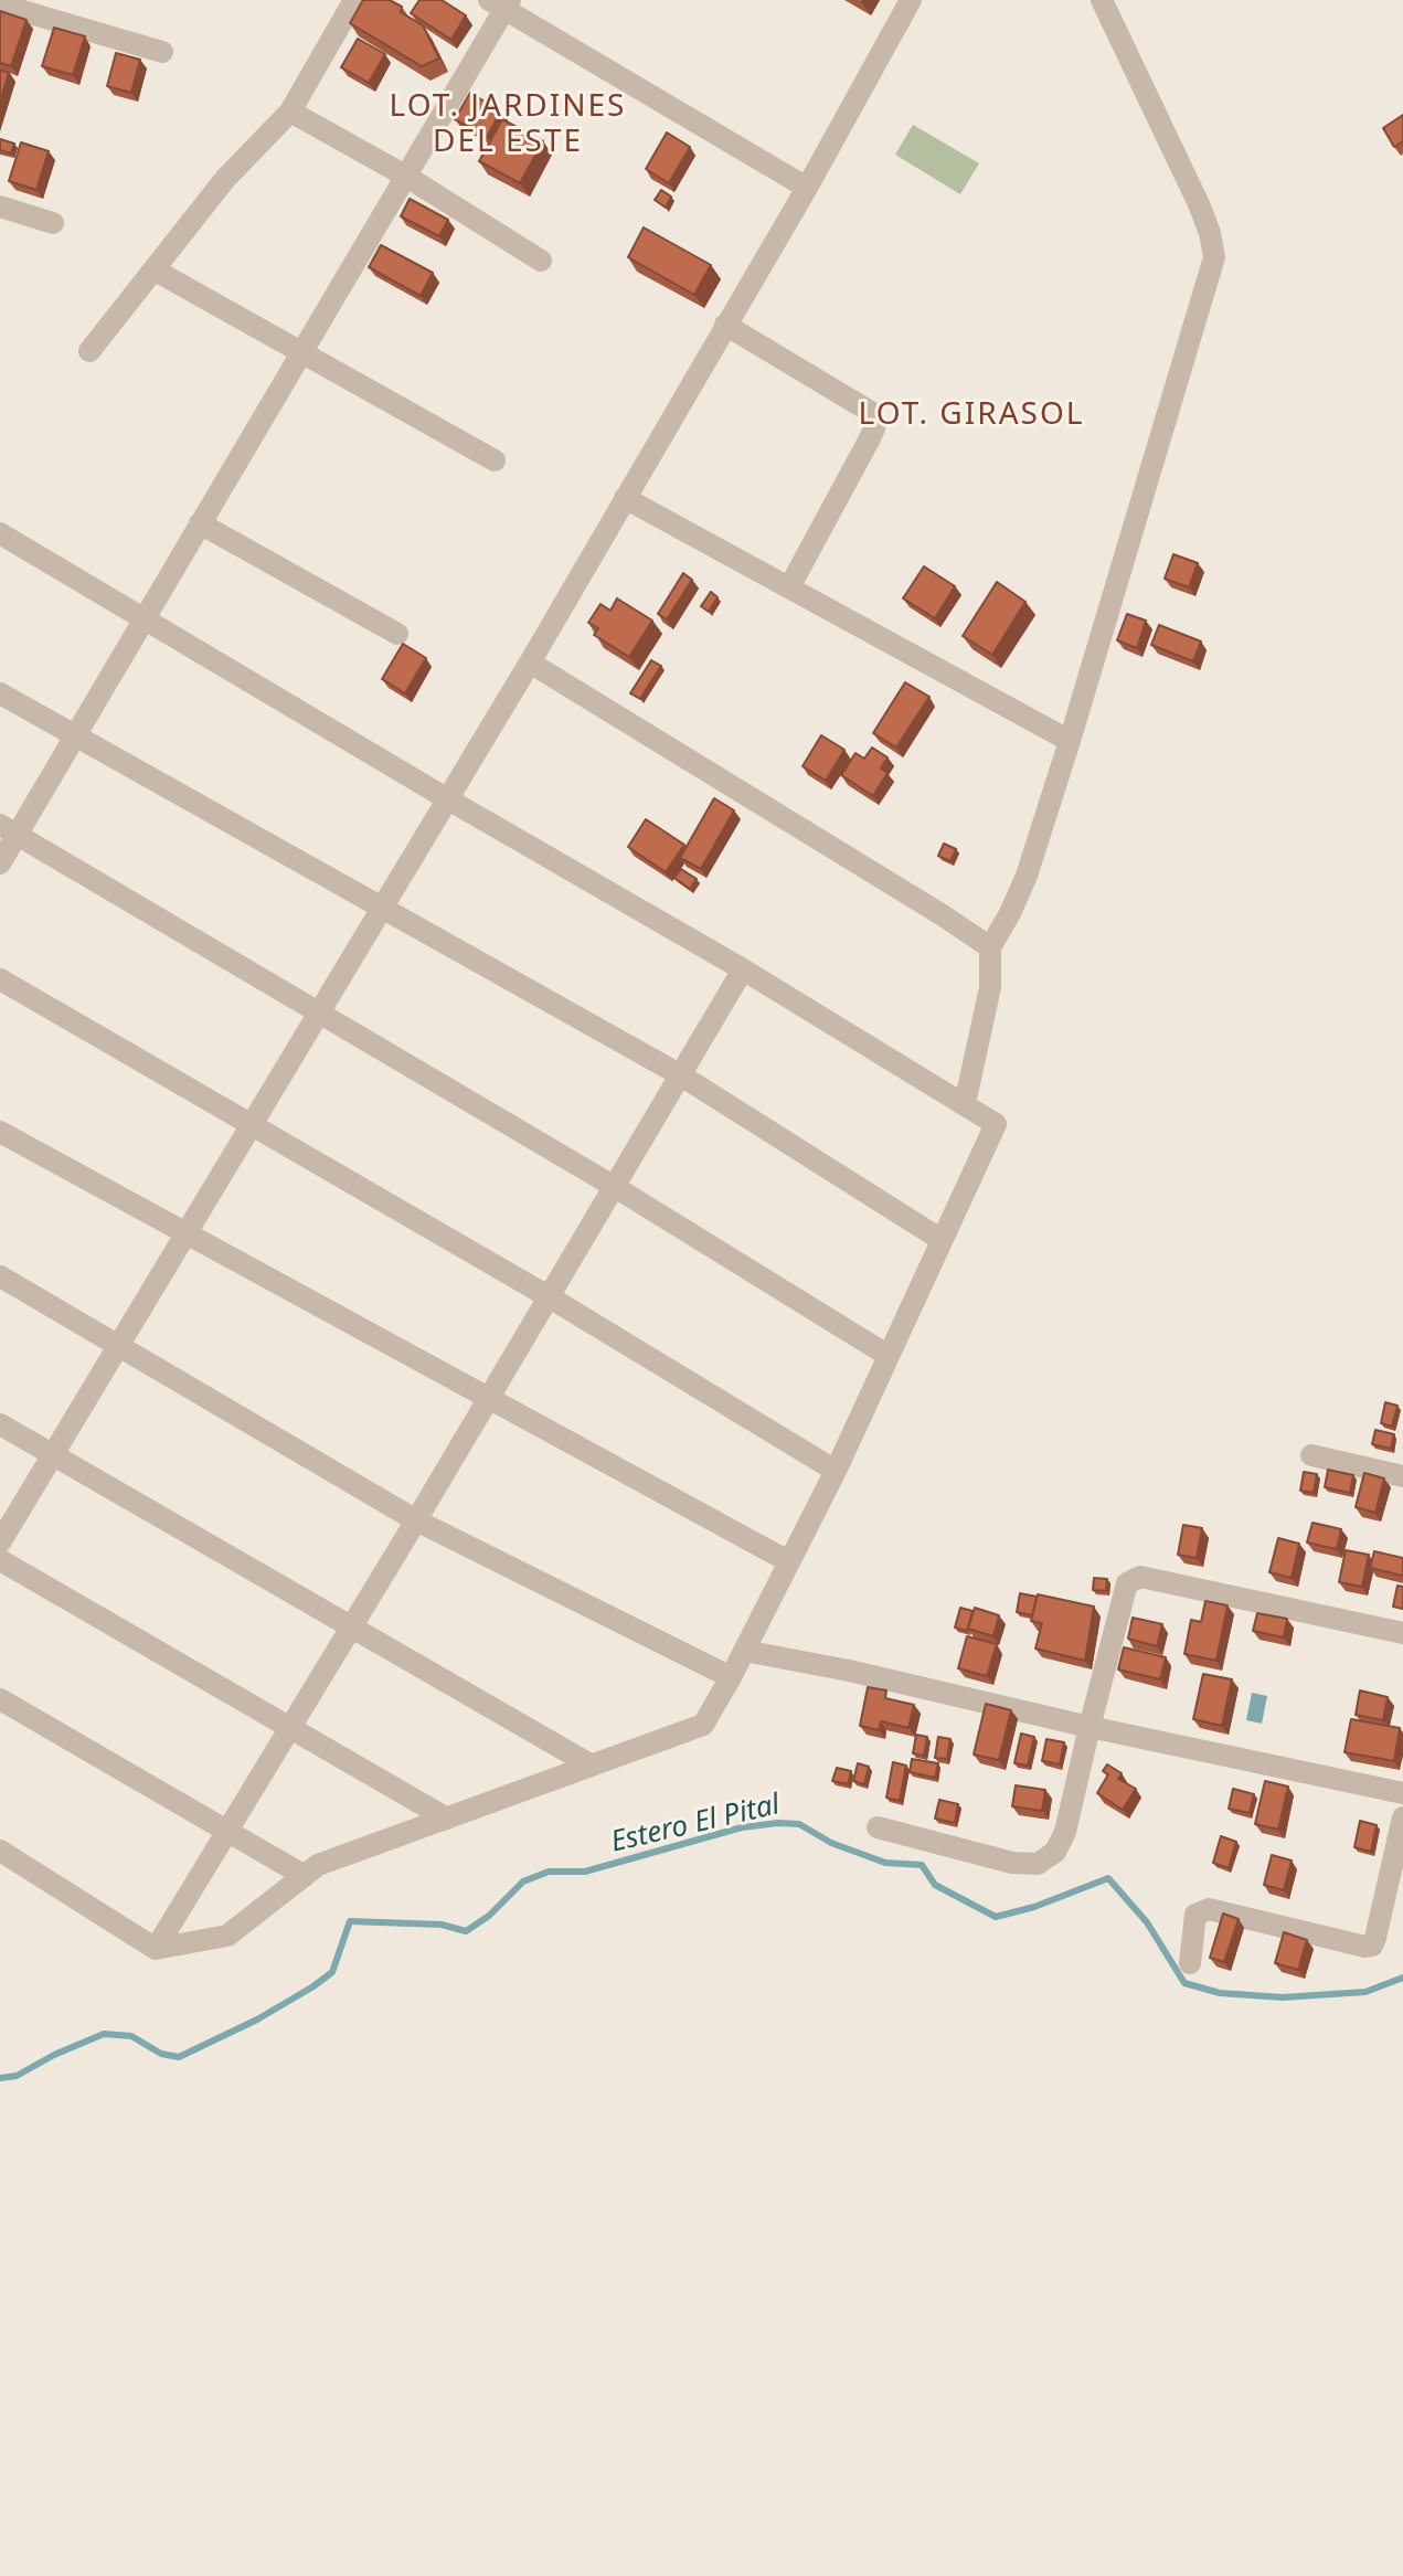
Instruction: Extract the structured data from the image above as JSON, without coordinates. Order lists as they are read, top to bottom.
{
  "districts": ["LOT. JARDINES DEL ESTE", "LOT. GIRASOL"],
  "water": ["Estero El Pital"]
}
